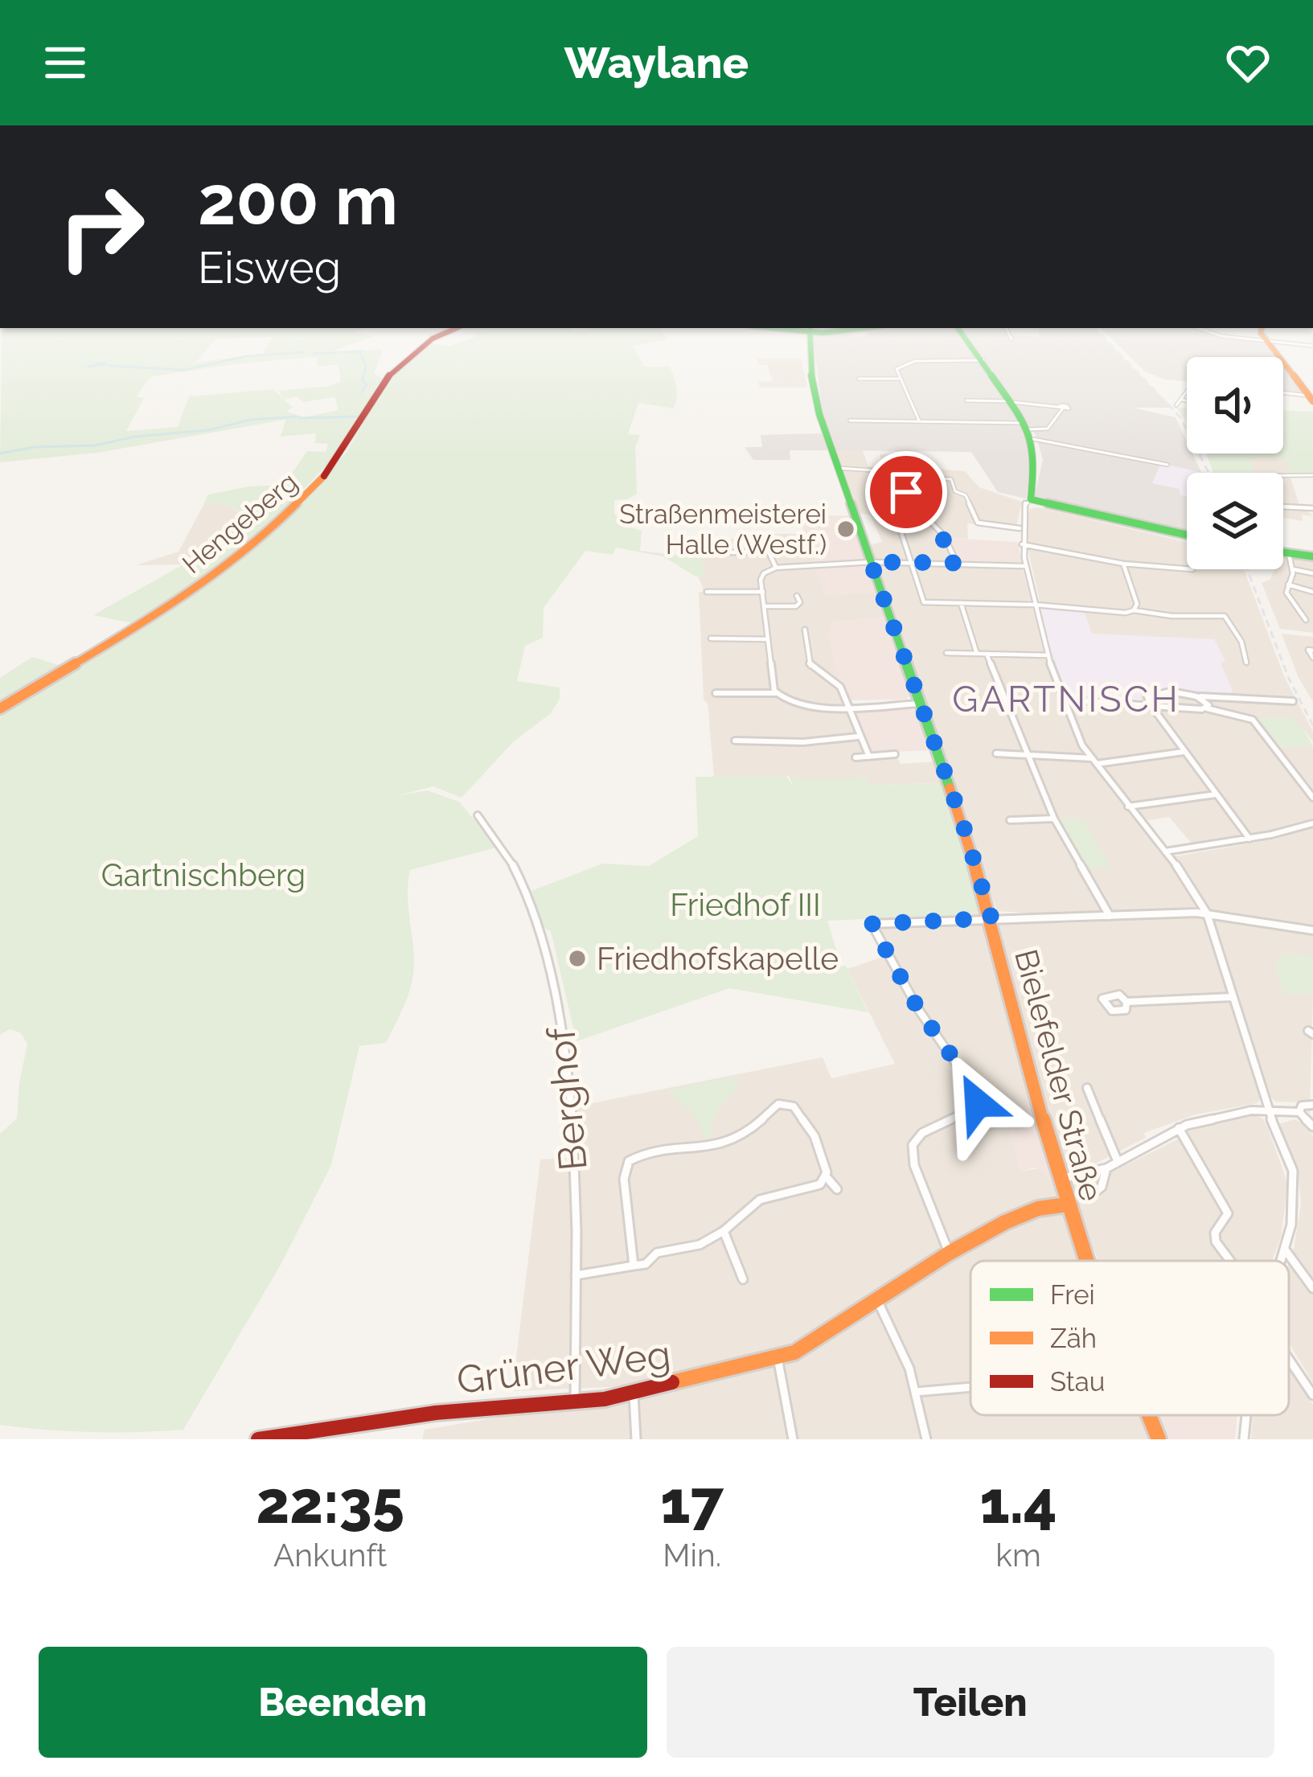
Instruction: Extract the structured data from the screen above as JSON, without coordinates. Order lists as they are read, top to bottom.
{
  "streets": {
    "street": [
      "Hengeberg",
      "Bielefelder Straße",
      "Berghof",
      "Grüner Weg"
    ]
  },
  "crossings": [
    ["Bielefelder Straße", "Grüner Weg"],
    ["Berghof", "Grüner Weg"]
  ],
  "districts": ["GARTNISCH"],
  "parks": ["Gartnischberg", "Friedhof III"],
  "places": ["Straßenmeisterei Halle (Westf.)", "Friedhofskapelle"],
  "legend": ["Frei", "Zäh", "Stau"],
  "page": {
    "header": "Waylane",
    "turn": ["200 m", "Eisweg"],
    "eta": [
      "22:35",
      "Ankunft",
      "17",
      "Min.",
      "1.4",
      "km"
    ],
    "buttons": ["Beenden", "Teilen"]
  }
}
